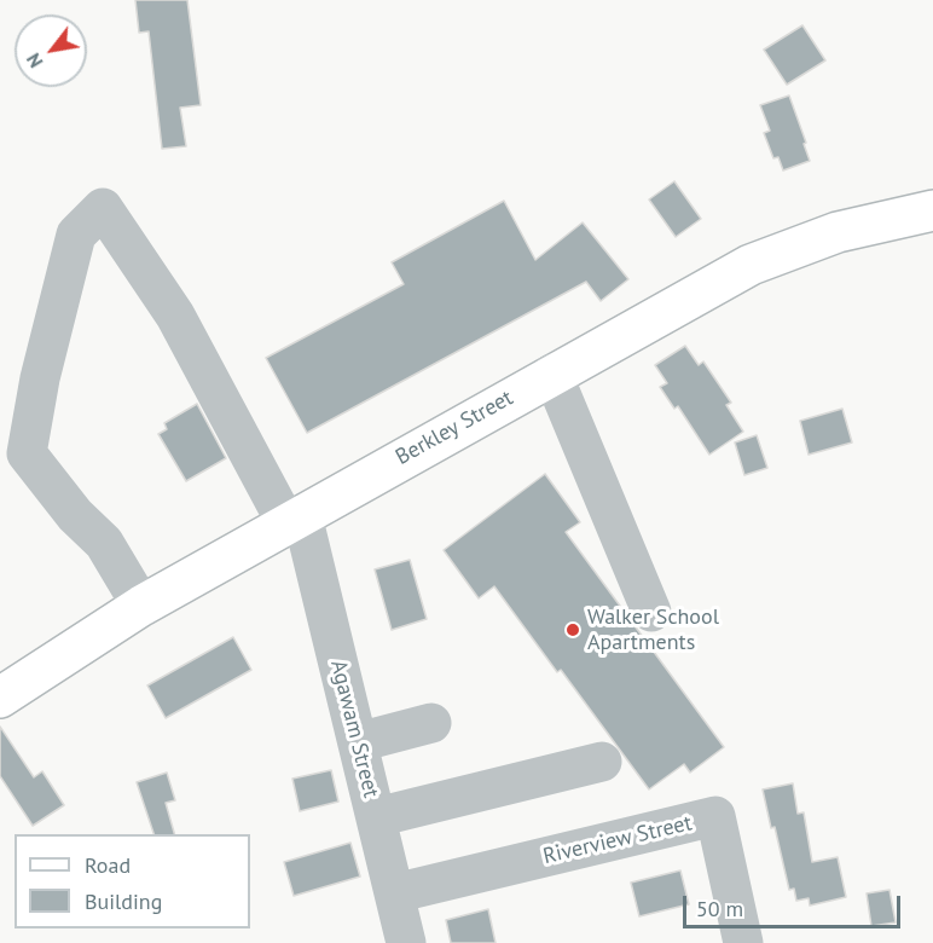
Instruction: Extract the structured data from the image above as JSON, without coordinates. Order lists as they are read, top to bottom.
{
  "streets": {
    "main road": ["Berkley Street"],
    "street": ["Agawam Street", "Riverview Street"]
  },
  "crossings": [
    ["Berkley Street", "Agawam Street"],
    ["Agawam Street", "Riverview Street"]
  ],
  "places": ["Walker School Apartments"],
  "legend": ["Road", "Building"],
  "scale_bar": "50 m",
  "north": "bottom left"
}
